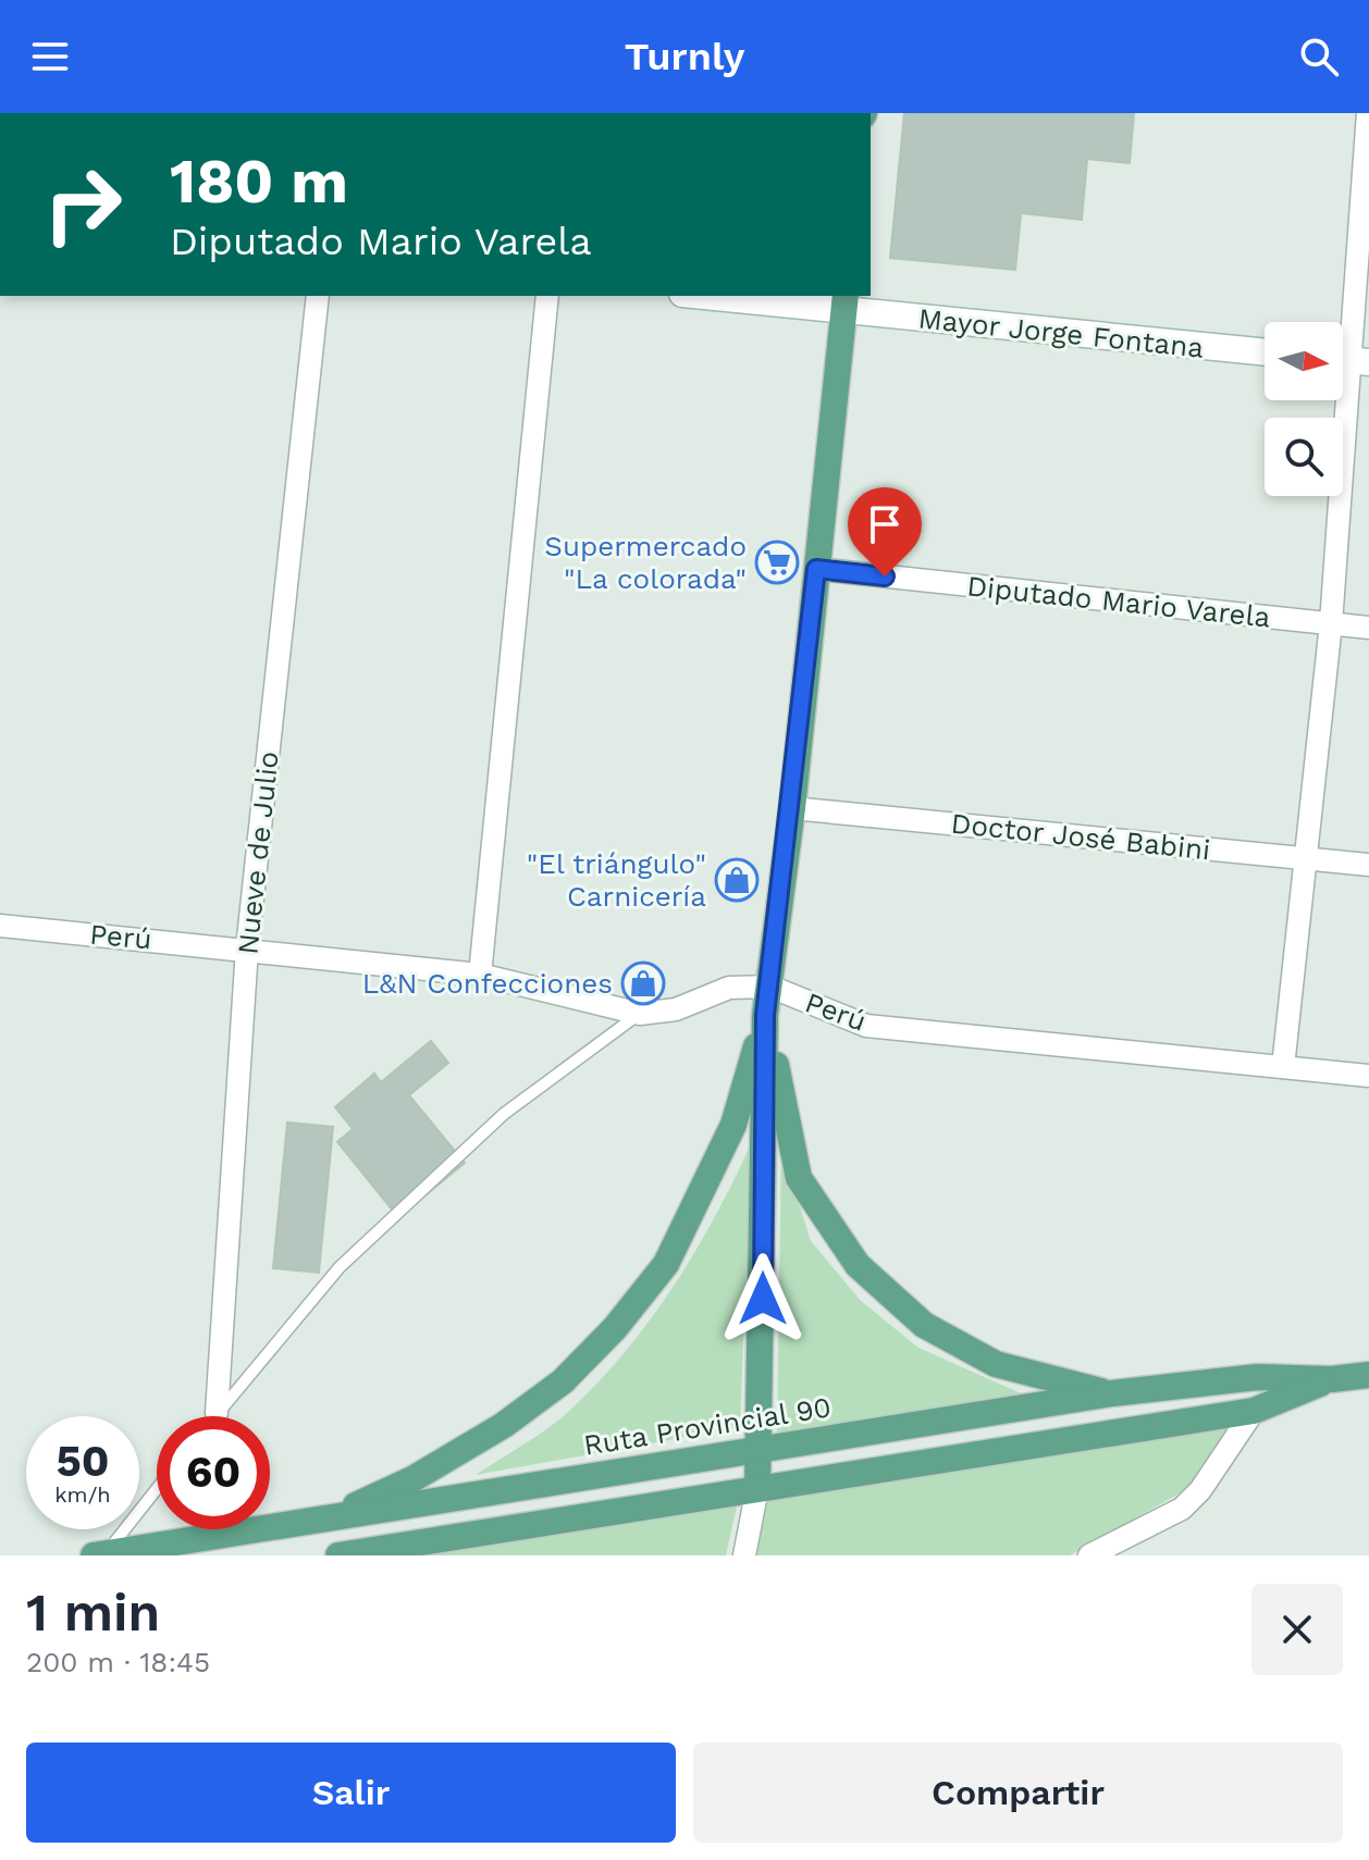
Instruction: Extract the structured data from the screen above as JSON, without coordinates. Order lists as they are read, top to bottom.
{
  "streets": {
    "main road": ["Mayor Jorge Fontana", "Ruta Provincial 90"],
    "street": [
      "Diputado Mario Varela",
      "Doctor José Babini",
      "Nueve de Julio",
      "Perú"
    ]
  },
  "crossings": [
    ["Nueve de Julio", "Perú"]
  ],
  "places": {
    "supermarket": ["Supermercado \"La colorada\""],
    "shop": ["\"El triángulo\" Carnicería", "L&N Confecciones"]
  },
  "north": "right",
  "page": {
    "header": "Turnly",
    "turn": ["180 m", "Diputado Mario Varela"],
    "speed": "50 km/h",
    "limit": "60",
    "heading": ["1 min", "200 m · 18:45"],
    "buttons": ["Salir", "Compartir"]
  }
}
